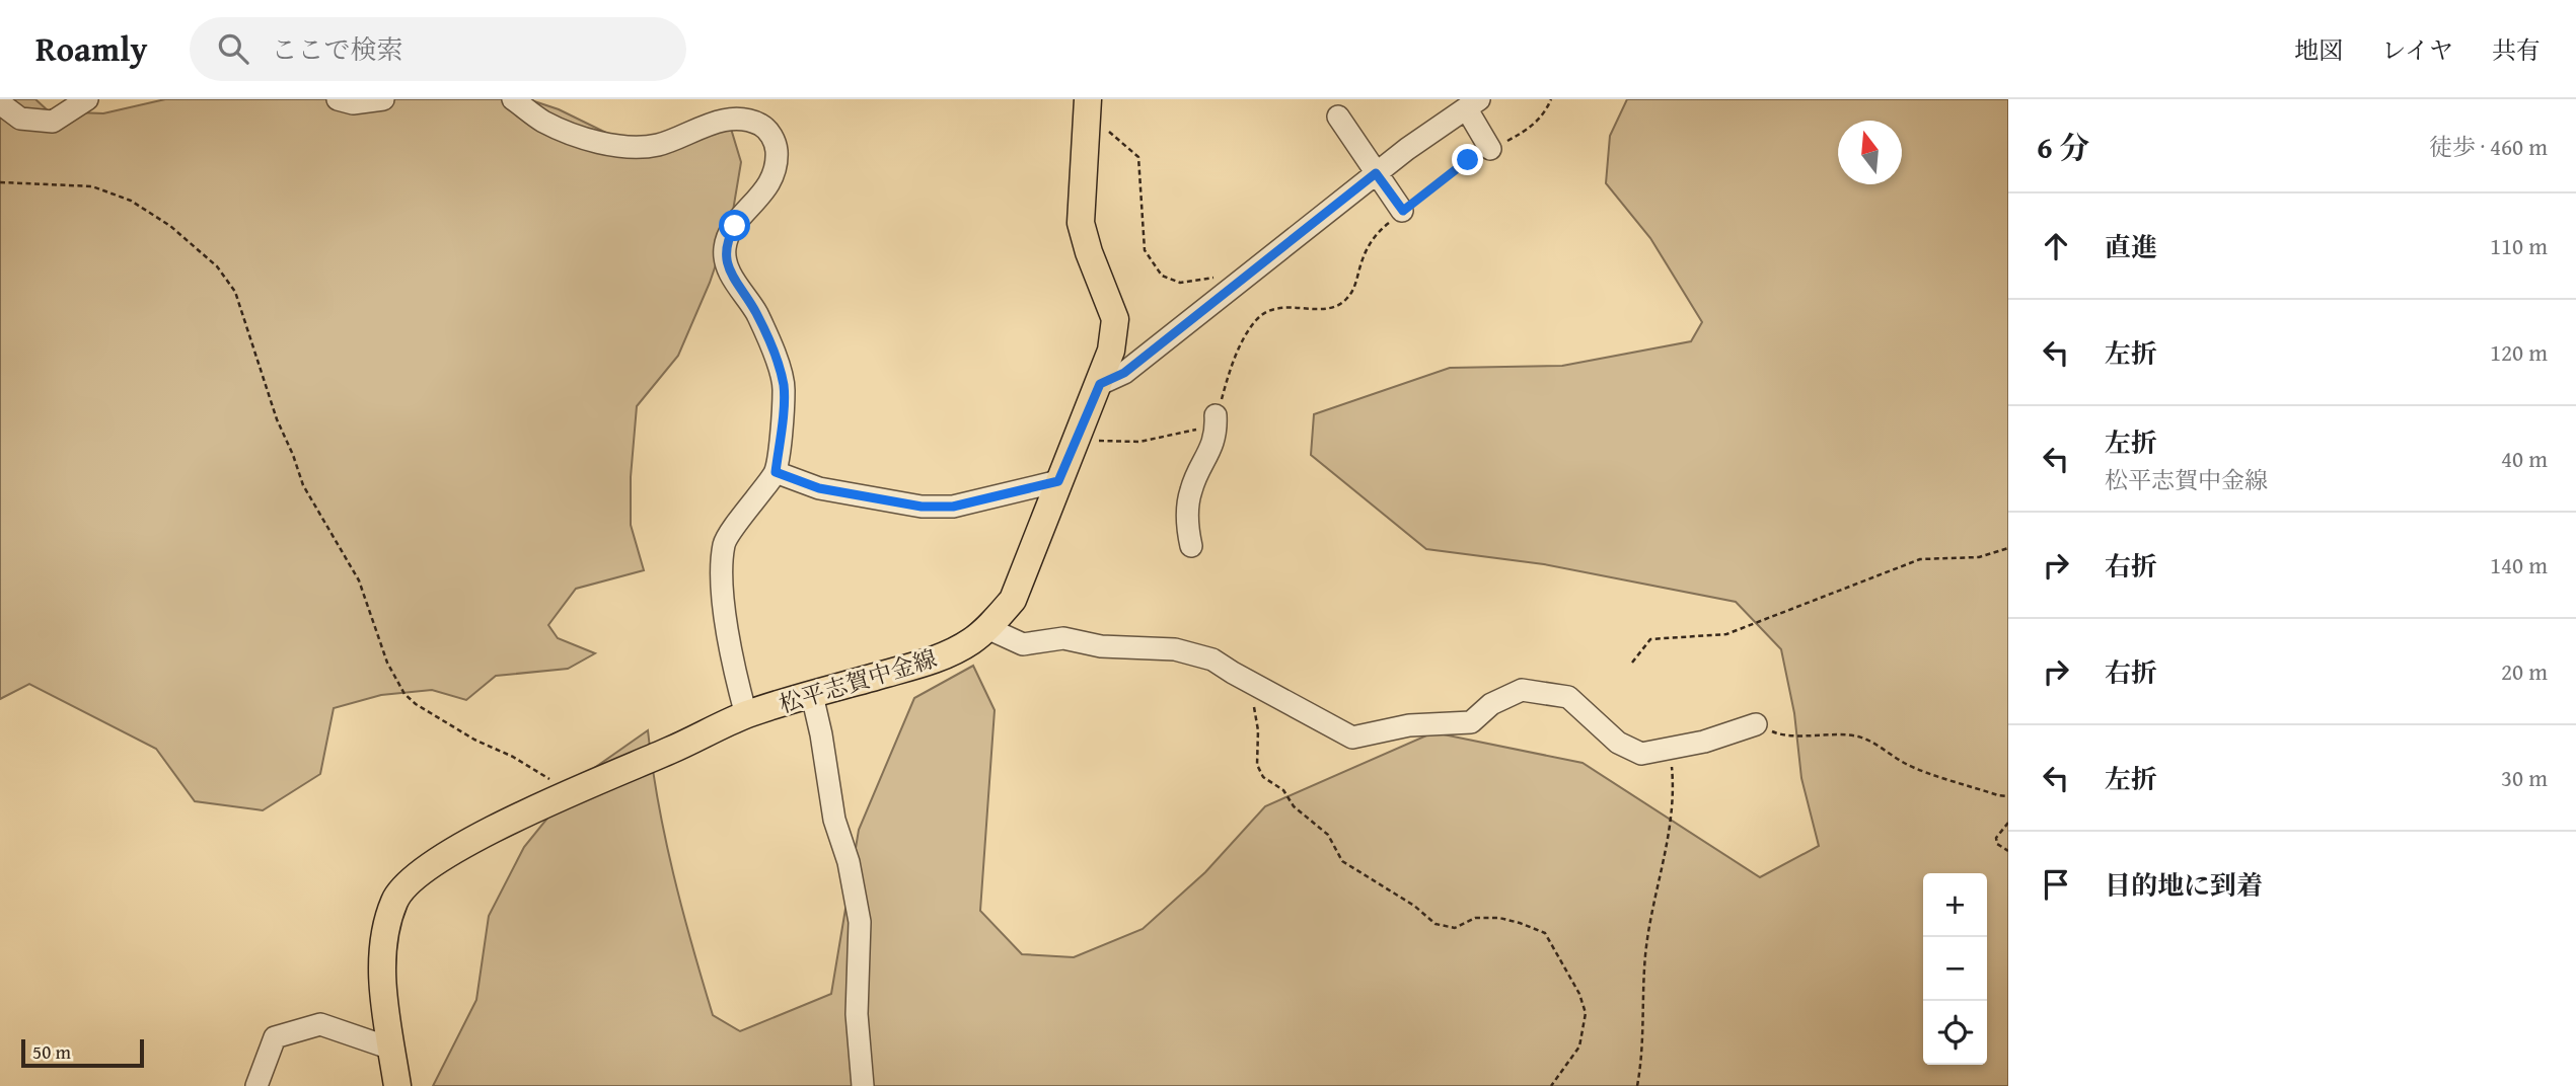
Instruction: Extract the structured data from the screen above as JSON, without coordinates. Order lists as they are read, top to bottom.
{
  "streets": {
    "main road": ["松平志賀中金線"]
  },
  "scale_bar": "50 m",
  "north": "top",
  "page": {
    "header": "Roamly",
    "search": "ここで検索",
    "nav": ["地図", "レイヤ", "共有"],
    "heading": ["6 分", "徒歩 · 460 m"],
    "list": [
      ["直進", "110 m"],
      ["左折", "120 m"],
      ["左折", "松平志賀中金線", "40 m"],
      ["右折", "140 m"],
      ["右折", "20 m"],
      ["左折", "30 m"],
      "目的地に到着"
    ],
    "map_buttons": ["+", "−"],
    "scale": "50 m"
  }
}
